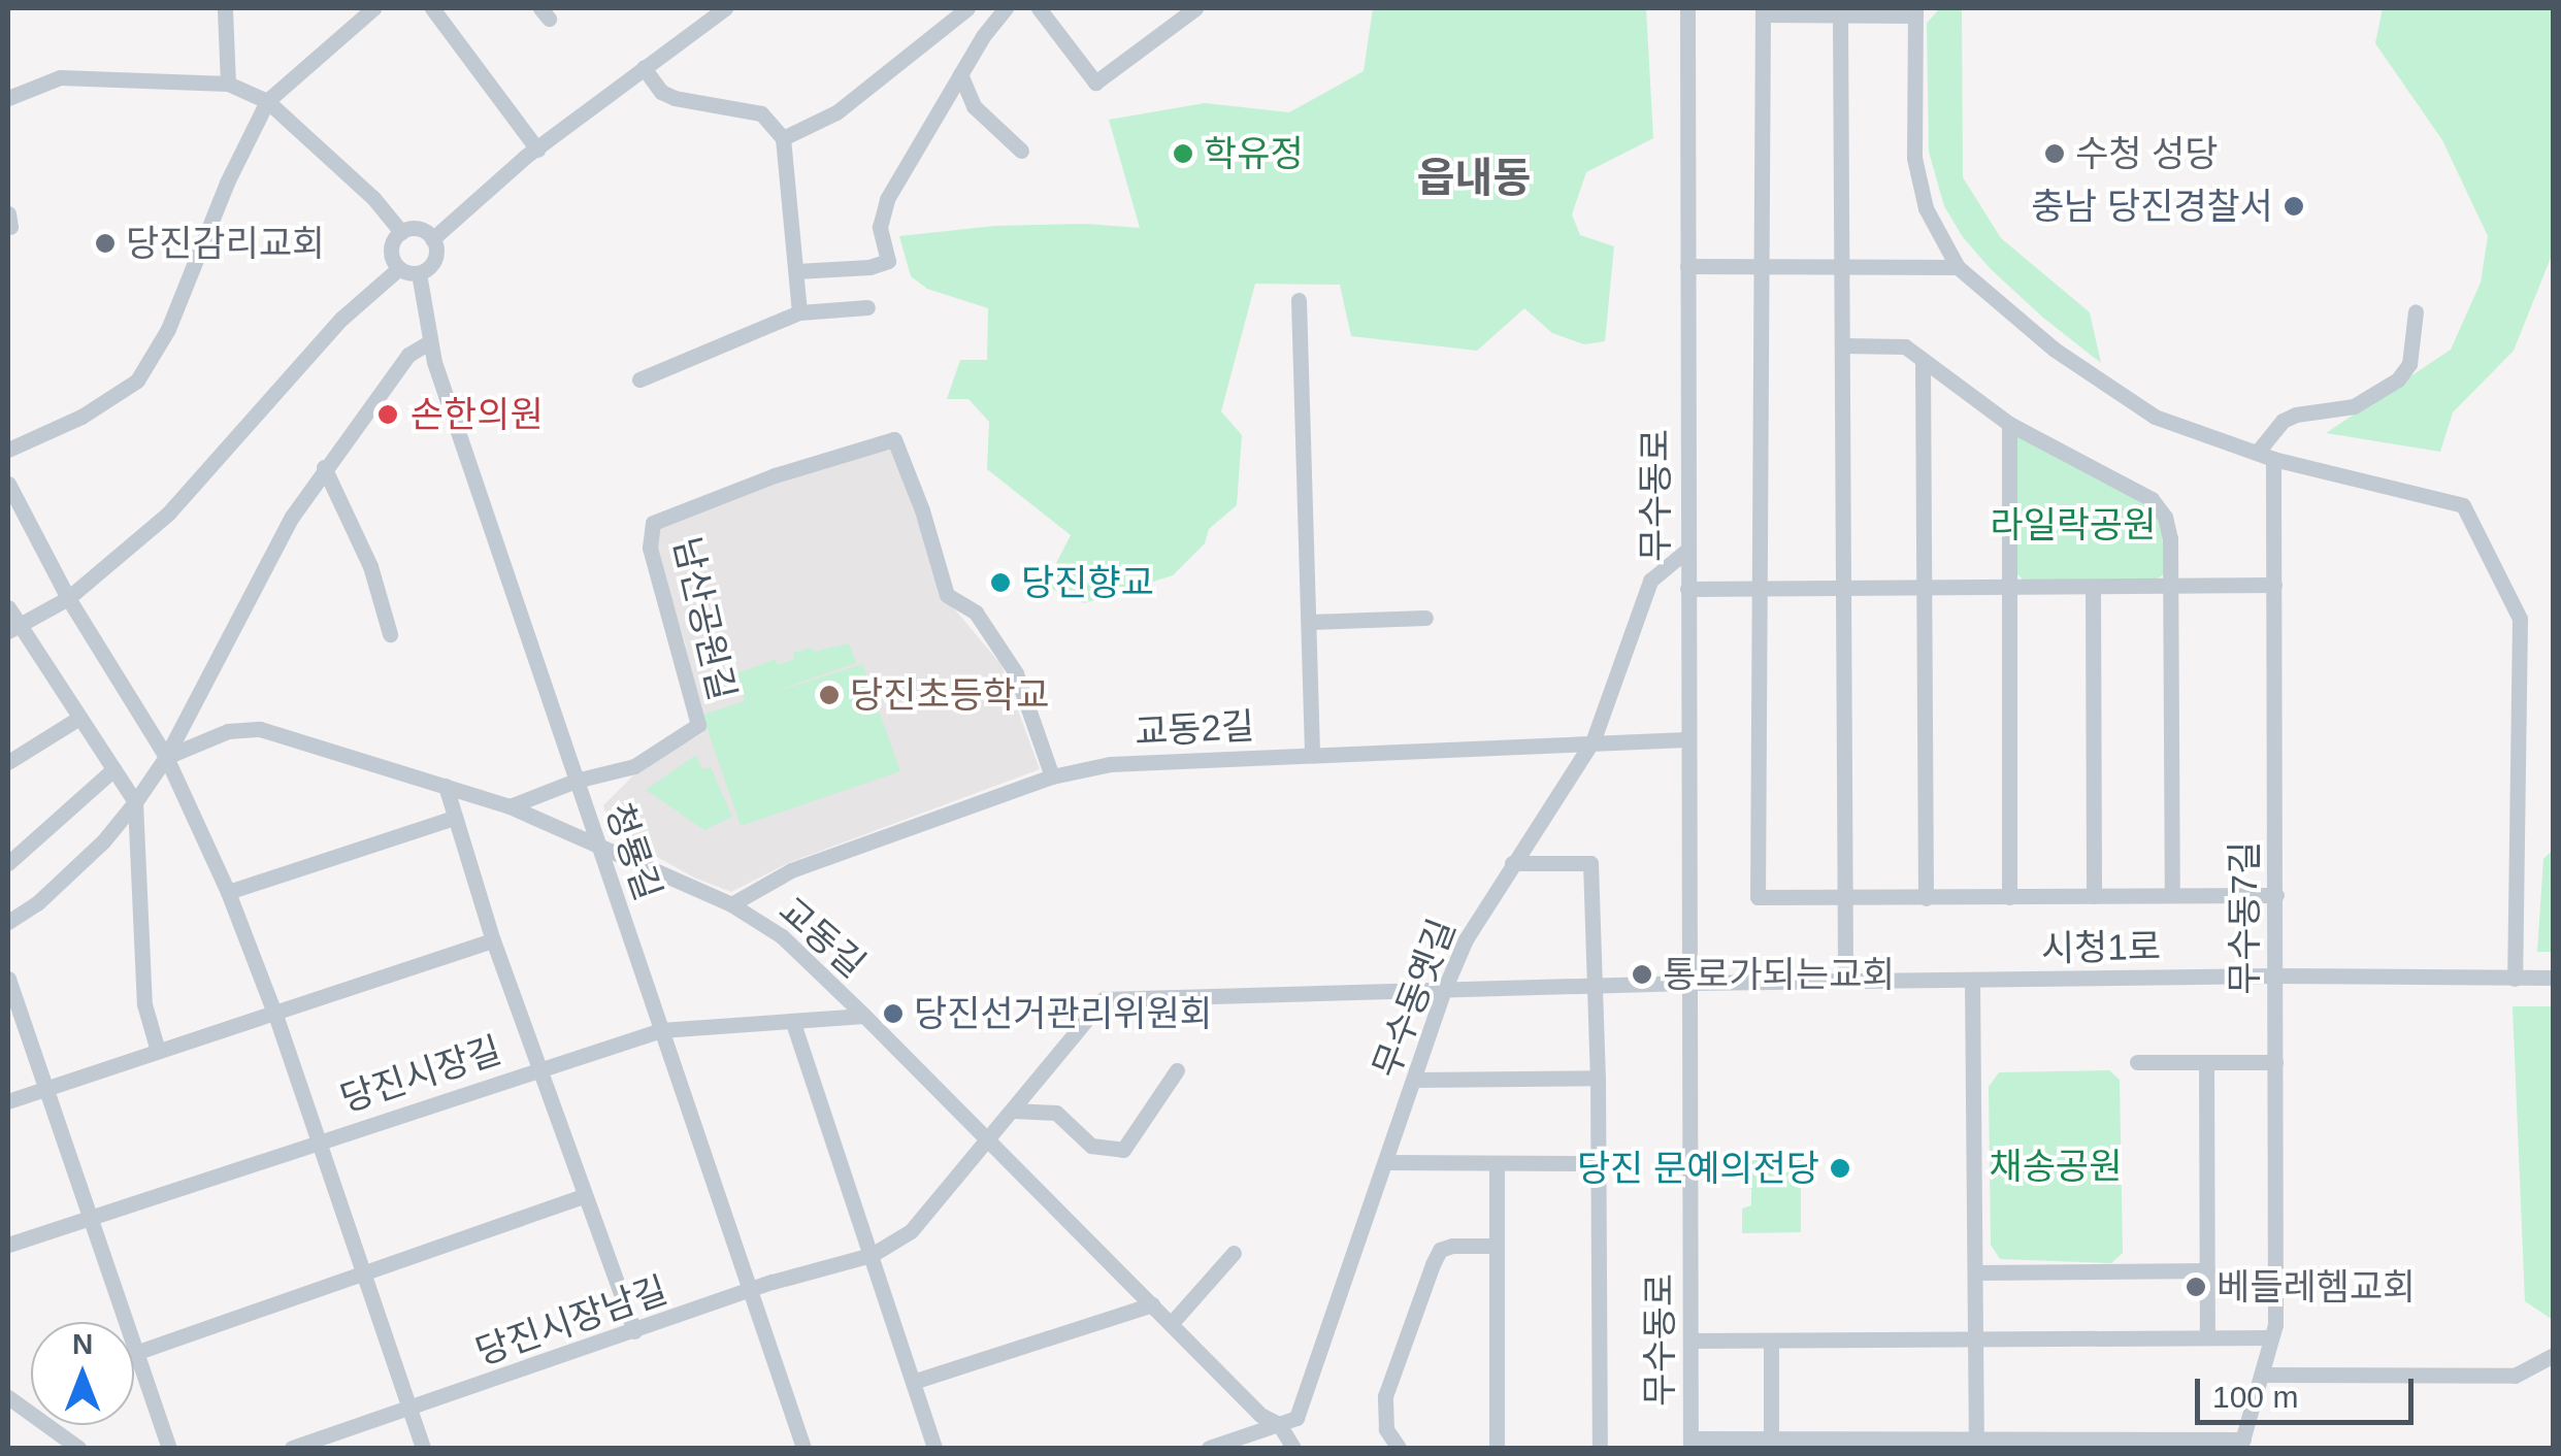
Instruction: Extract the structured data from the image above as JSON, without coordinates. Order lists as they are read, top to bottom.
{
  "streets": {
    "street": [
      "무수동로",
      "남산공원길",
      "교동2길",
      "청룡길",
      "무수동7길",
      "교동길",
      "시청1로",
      "무수동옛길",
      "당진시장길",
      "당진시장남길"
    ]
  },
  "crossings": [
    ["무수동로", "교동2길"],
    ["무수동로", "시청1로"],
    ["무수동로", "무수동옛길"],
    ["남산공원길", "교동2길"],
    ["남산공원길", "청룡길"],
    ["교동2길", "교동길"],
    ["교동2길", "무수동옛길"],
    ["청룡길", "교동길"],
    ["청룡길", "당진시장길"],
    ["청룡길", "당진시장남길"],
    ["무수동7길", "시청1로"],
    ["교동길", "무수동옛길"],
    ["교동길", "당진시장길"],
    ["교동길", "당진시장남길"],
    ["무수동옛길", "당진시장남길"]
  ],
  "districts": ["읍내동"],
  "parks": ["라일락공원", "채송공원"],
  "places": [
    "학유정",
    "수청 성당",
    "충남 당진경찰서",
    "당진감리교회",
    "손한의원",
    "당진향교",
    "당진초등학교",
    "통로가되는교회",
    "당진선거관리위원회",
    "당진 문예의전당",
    "베들레헴교회"
  ],
  "scale_bar": "100 m",
  "north": "top"
}
